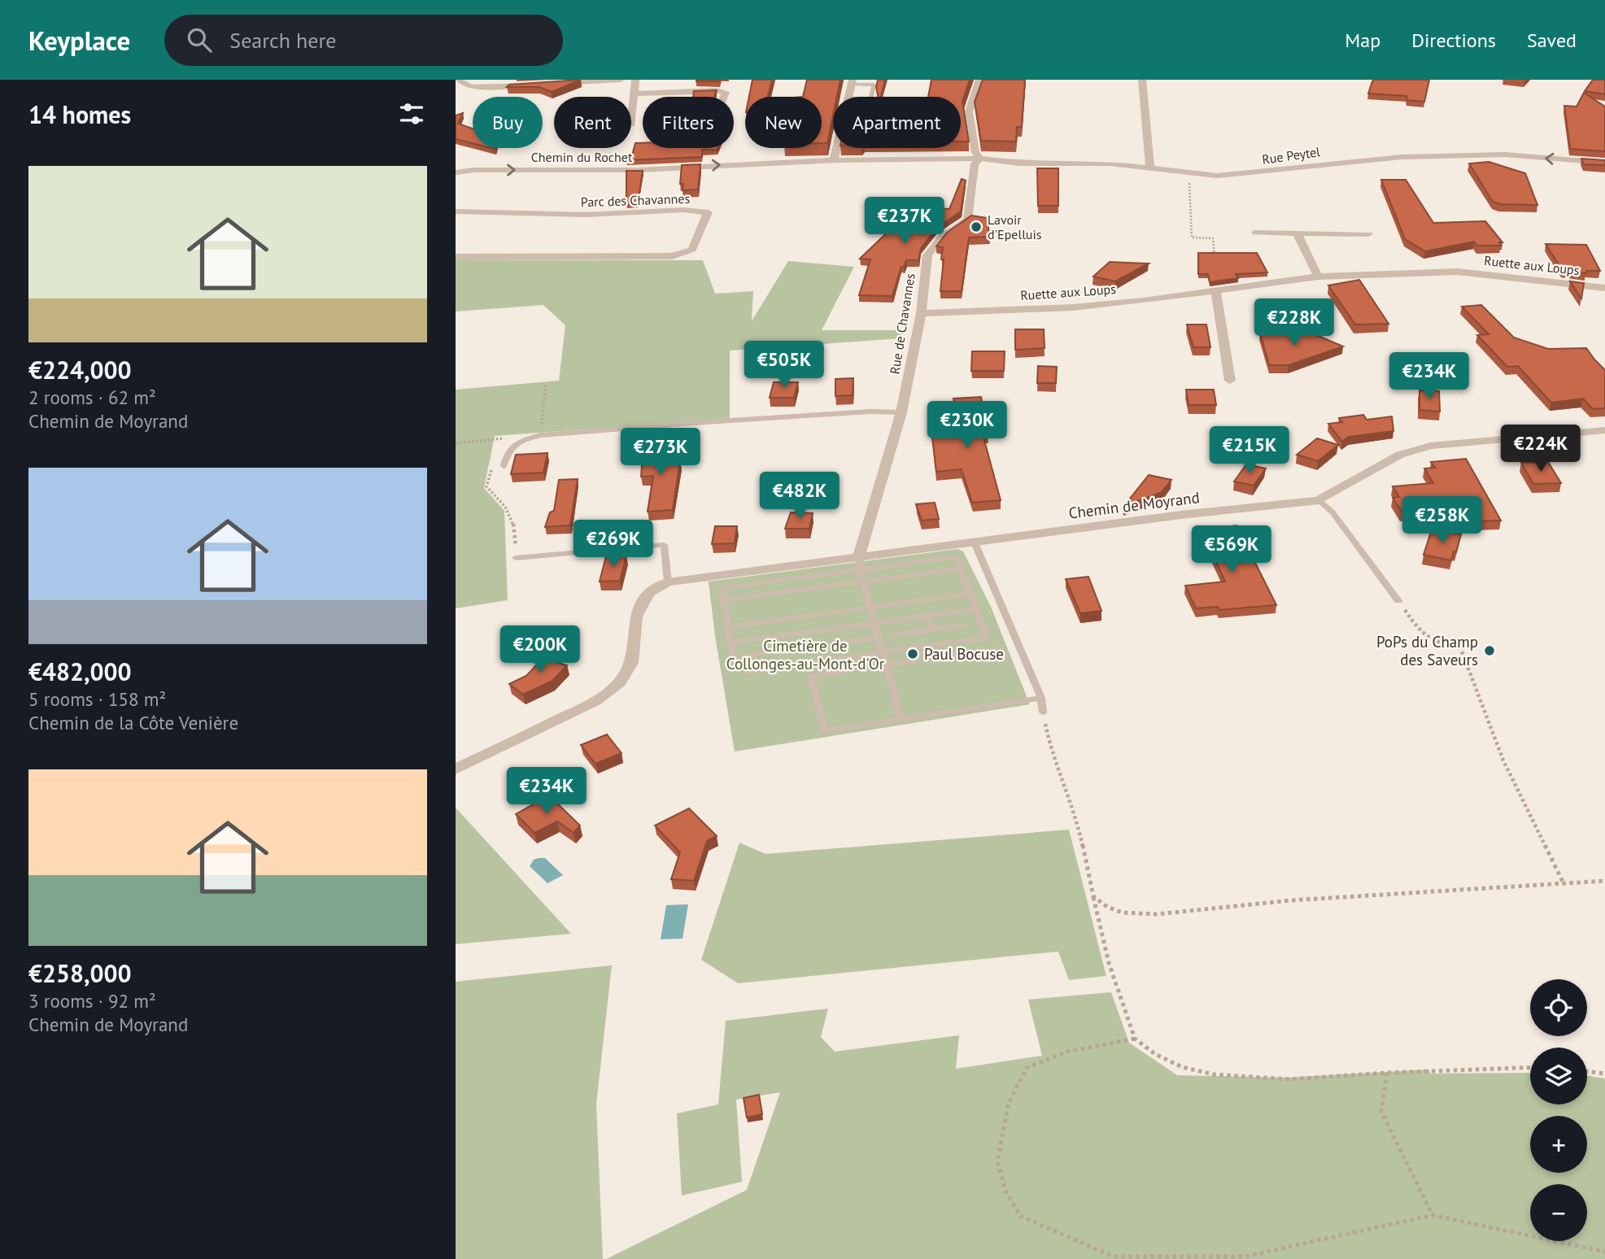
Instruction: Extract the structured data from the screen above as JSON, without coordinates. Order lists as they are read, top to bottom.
{
  "streets": {
    "street": [
      "Rue Peytel",
      "Chemin du Rochet",
      "Parc des Chavannes",
      "Ruette aux Loups",
      "Rue de Chavannes",
      "Chemin de Moyrand"
    ]
  },
  "crossings": [
    ["Rue Peytel", "Chemin du Rochet"],
    ["Rue Peytel", "Rue de Chavannes"],
    ["Chemin du Rochet", "Rue de Chavannes"],
    ["Ruette aux Loups", "Rue de Chavannes"],
    ["Rue de Chavannes", "Chemin de Moyrand"]
  ],
  "one_way": ["Rue Peytel"],
  "parks": ["Cimetière de Collonges-au-Mont-d'Or"],
  "places": ["Lavoir d'Epelluis", "PoPs du Champ des Saveurs", "Paul Bocuse"],
  "page": {
    "header": "Keyplace",
    "search": "Search here",
    "nav": ["Map", "Directions", "Saved"],
    "heading": "14 homes",
    "chip": [
      "Buy",
      "Rent",
      "Filters",
      "New",
      "Apartment"
    ],
    "list": [
      {
        "name": "€224,000",
        "note": "2 rooms · 62 m² · Chemin de Moyrand"
      },
      {
        "name": "€482,000",
        "note": "5 rooms · 158 m² · Chemin de la Côte Venière"
      },
      {
        "name": "€258,000",
        "note": "3 rooms · 92 m² · Chemin de Moyrand"
      }
    ],
    "price": [
      "€237K",
      "€228K",
      "€505K",
      "€234K",
      "€230K",
      "€224K",
      "€215K",
      "€273K",
      "€482K",
      "€258K",
      "€269K",
      "€569K",
      "€200K",
      "€234K"
    ],
    "map_buttons": ["+", "−"]
  }
}
